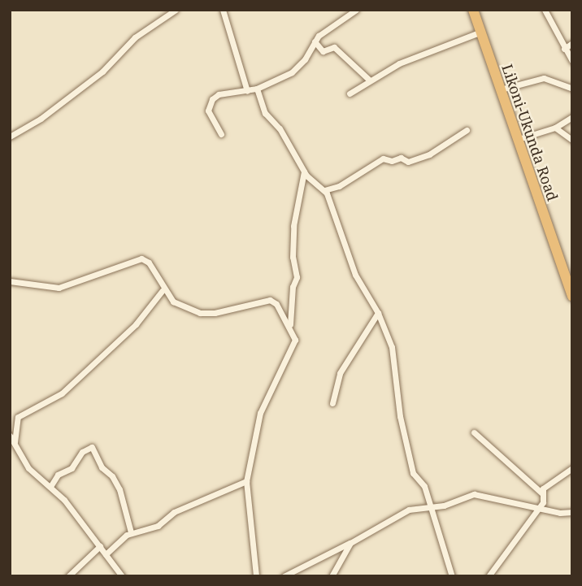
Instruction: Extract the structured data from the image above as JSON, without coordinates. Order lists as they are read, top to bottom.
{
  "streets": {
    "highway": ["Likoni-Ukunda Road"]
  }
}
